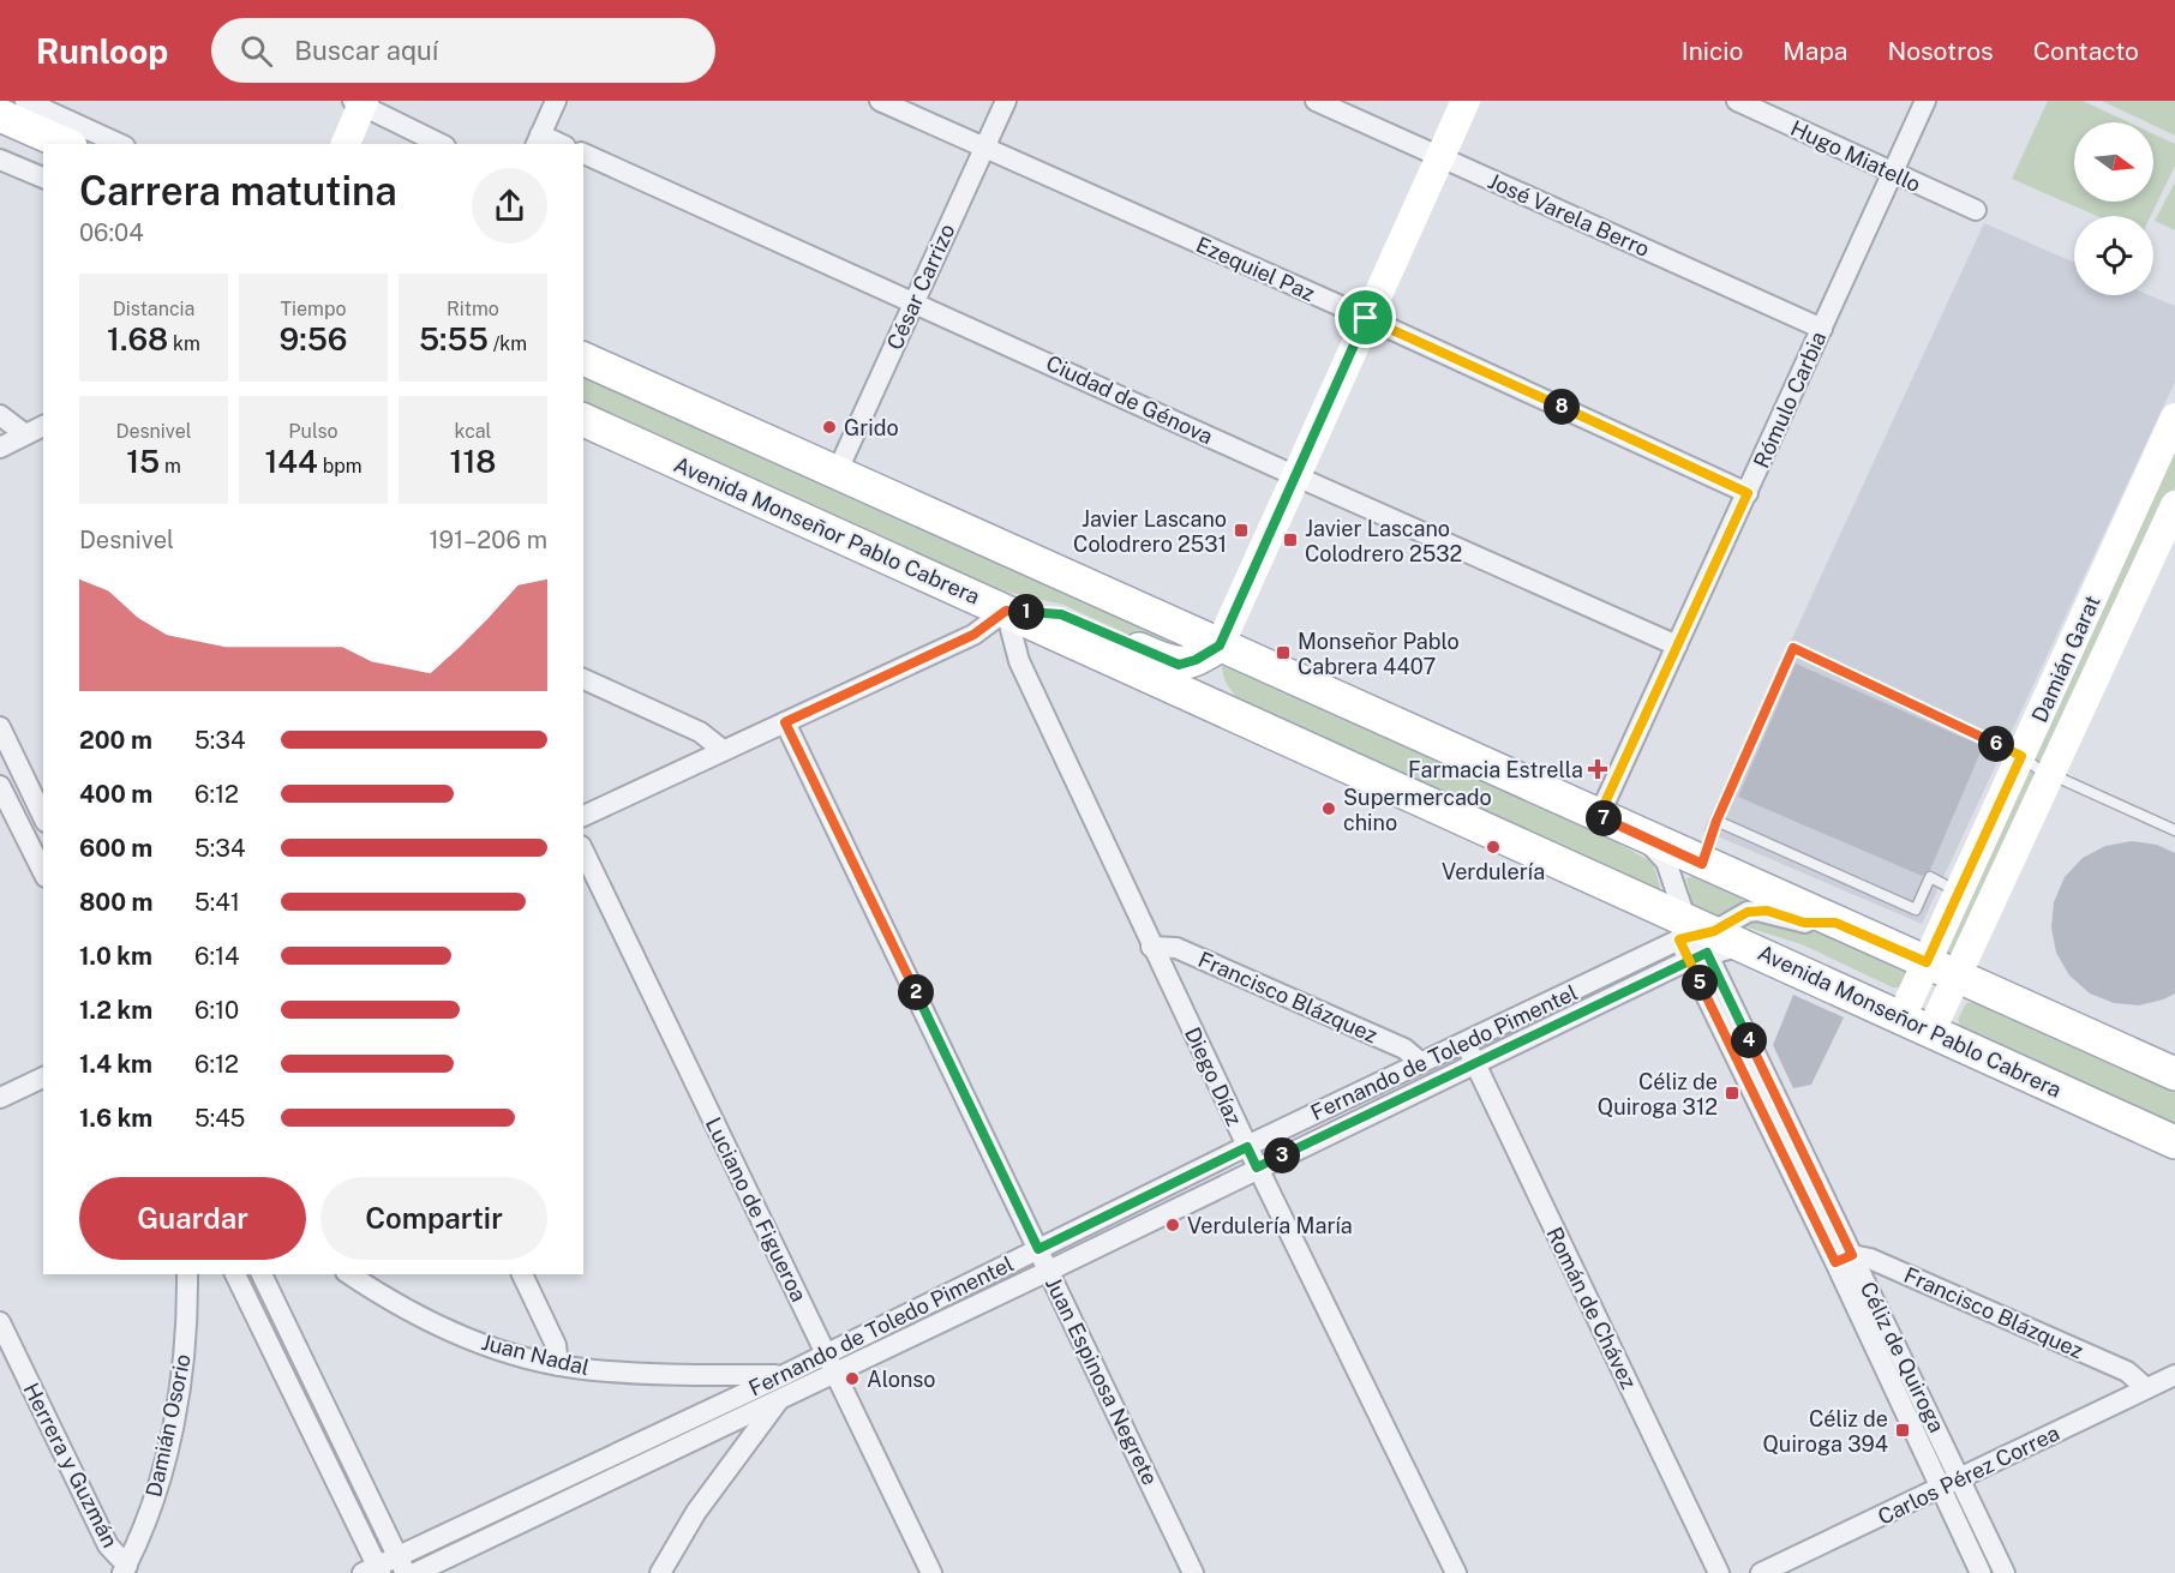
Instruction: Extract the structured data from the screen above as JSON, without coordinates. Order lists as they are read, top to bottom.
{
  "streets": {
    "main road": ["Avenida Monseñor Pablo Cabrera", "Damián Garat"],
    "street": [
      "Hugo Miatello",
      "José Varela Berro",
      "Ezequiel Paz",
      "César Carrizo",
      "Ciudad de Génova",
      "Rómulo Carbia",
      "Francisco Blázquez",
      "Fernando de Toledo Pimentel",
      "Diego Díaz",
      "Luciano de Figueroa",
      "Román de Chávez",
      "Juan Nadal",
      "Céliz de Quiroga",
      "Juan Espinosa Negrete",
      "Damián Osorio",
      "Herrera y Guzmán",
      "Carlos Pérez Correa"
    ]
  },
  "crossings": [
    ["Hugo Miatello", "Rómulo Carbia"],
    ["José Varela Berro", "Rómulo Carbia"],
    ["Ezequiel Paz", "César Carrizo"],
    ["Ezequiel Paz", "Rómulo Carbia"],
    ["César Carrizo", "Ciudad de Génova"],
    ["Ciudad de Génova", "Rómulo Carbia"],
    ["Avenida Monseñor Pablo Cabrera", "Damián Garat"],
    ["Avenida Monseñor Pablo Cabrera", "Fernando de Toledo Pimentel"],
    ["Avenida Monseñor Pablo Cabrera", "Diego Díaz"],
    ["Avenida Monseñor Pablo Cabrera", "Céliz de Quiroga"],
    ["Francisco Blázquez", "Fernando de Toledo Pimentel"],
    ["Francisco Blázquez", "Diego Díaz"],
    ["Francisco Blázquez", "Céliz de Quiroga"],
    ["Francisco Blázquez", "Carlos Pérez Correa"],
    ["Fernando de Toledo Pimentel", "Diego Díaz"],
    ["Fernando de Toledo Pimentel", "Luciano de Figueroa"],
    ["Fernando de Toledo Pimentel", "Román de Chávez"],
    ["Fernando de Toledo Pimentel", "Juan Nadal"],
    ["Fernando de Toledo Pimentel", "Céliz de Quiroga"],
    ["Fernando de Toledo Pimentel", "Juan Espinosa Negrete"],
    ["Céliz de Quiroga", "Carlos Pérez Correa"],
    ["Damián Osorio", "Herrera y Guzmán"]
  ],
  "places": {
    "other": [
      "Grido",
      "Supermercado chino",
      "Verdulería",
      "Verdulería María",
      "Alonso"
    ],
    "transit": [
      "Javier Lascano Colodrero 2531",
      "Javier Lascano Colodrero 2532",
      "Monseñor Pablo Cabrera 4407",
      "Céliz de Quiroga 312",
      "Céliz de Quiroga 394"
    ],
    "health": ["Farmacia Estrella"]
  },
  "north": "right",
  "page": {
    "header": "Runloop",
    "search": "Buscar aquí",
    "nav": [
      "Inicio",
      "Mapa",
      "Nosotros",
      "Contacto"
    ],
    "heading": ["Carrera matutina", "06:04"],
    "stats": [
      ["Distancia", "1.68 km"],
      ["Tiempo", "9:56"],
      ["Ritmo", "5:55 /km"],
      ["Desnivel", "15 m"],
      ["Pulso", "144 bpm"],
      ["kcal", "118"]
    ],
    "pins": [
      "8",
      "1",
      "6",
      "7",
      "5",
      "2",
      "4",
      "3"
    ],
    "chart": ["Desnivel", "191–206 m"],
    "list": [
      {
        "name": "200 m",
        "note": "5:34"
      },
      {
        "name": "400 m",
        "note": "6:12"
      },
      {
        "name": "600 m",
        "note": "5:34"
      },
      {
        "name": "800 m",
        "note": "5:41"
      },
      {
        "name": "1.0 km",
        "note": "6:14"
      },
      {
        "name": "1.2 km",
        "note": "6:10"
      },
      {
        "name": "1.4 km",
        "note": "6:12"
      },
      {
        "name": "1.6 km",
        "note": "5:45"
      }
    ],
    "buttons": ["Guardar", "Compartir"]
  }
}
